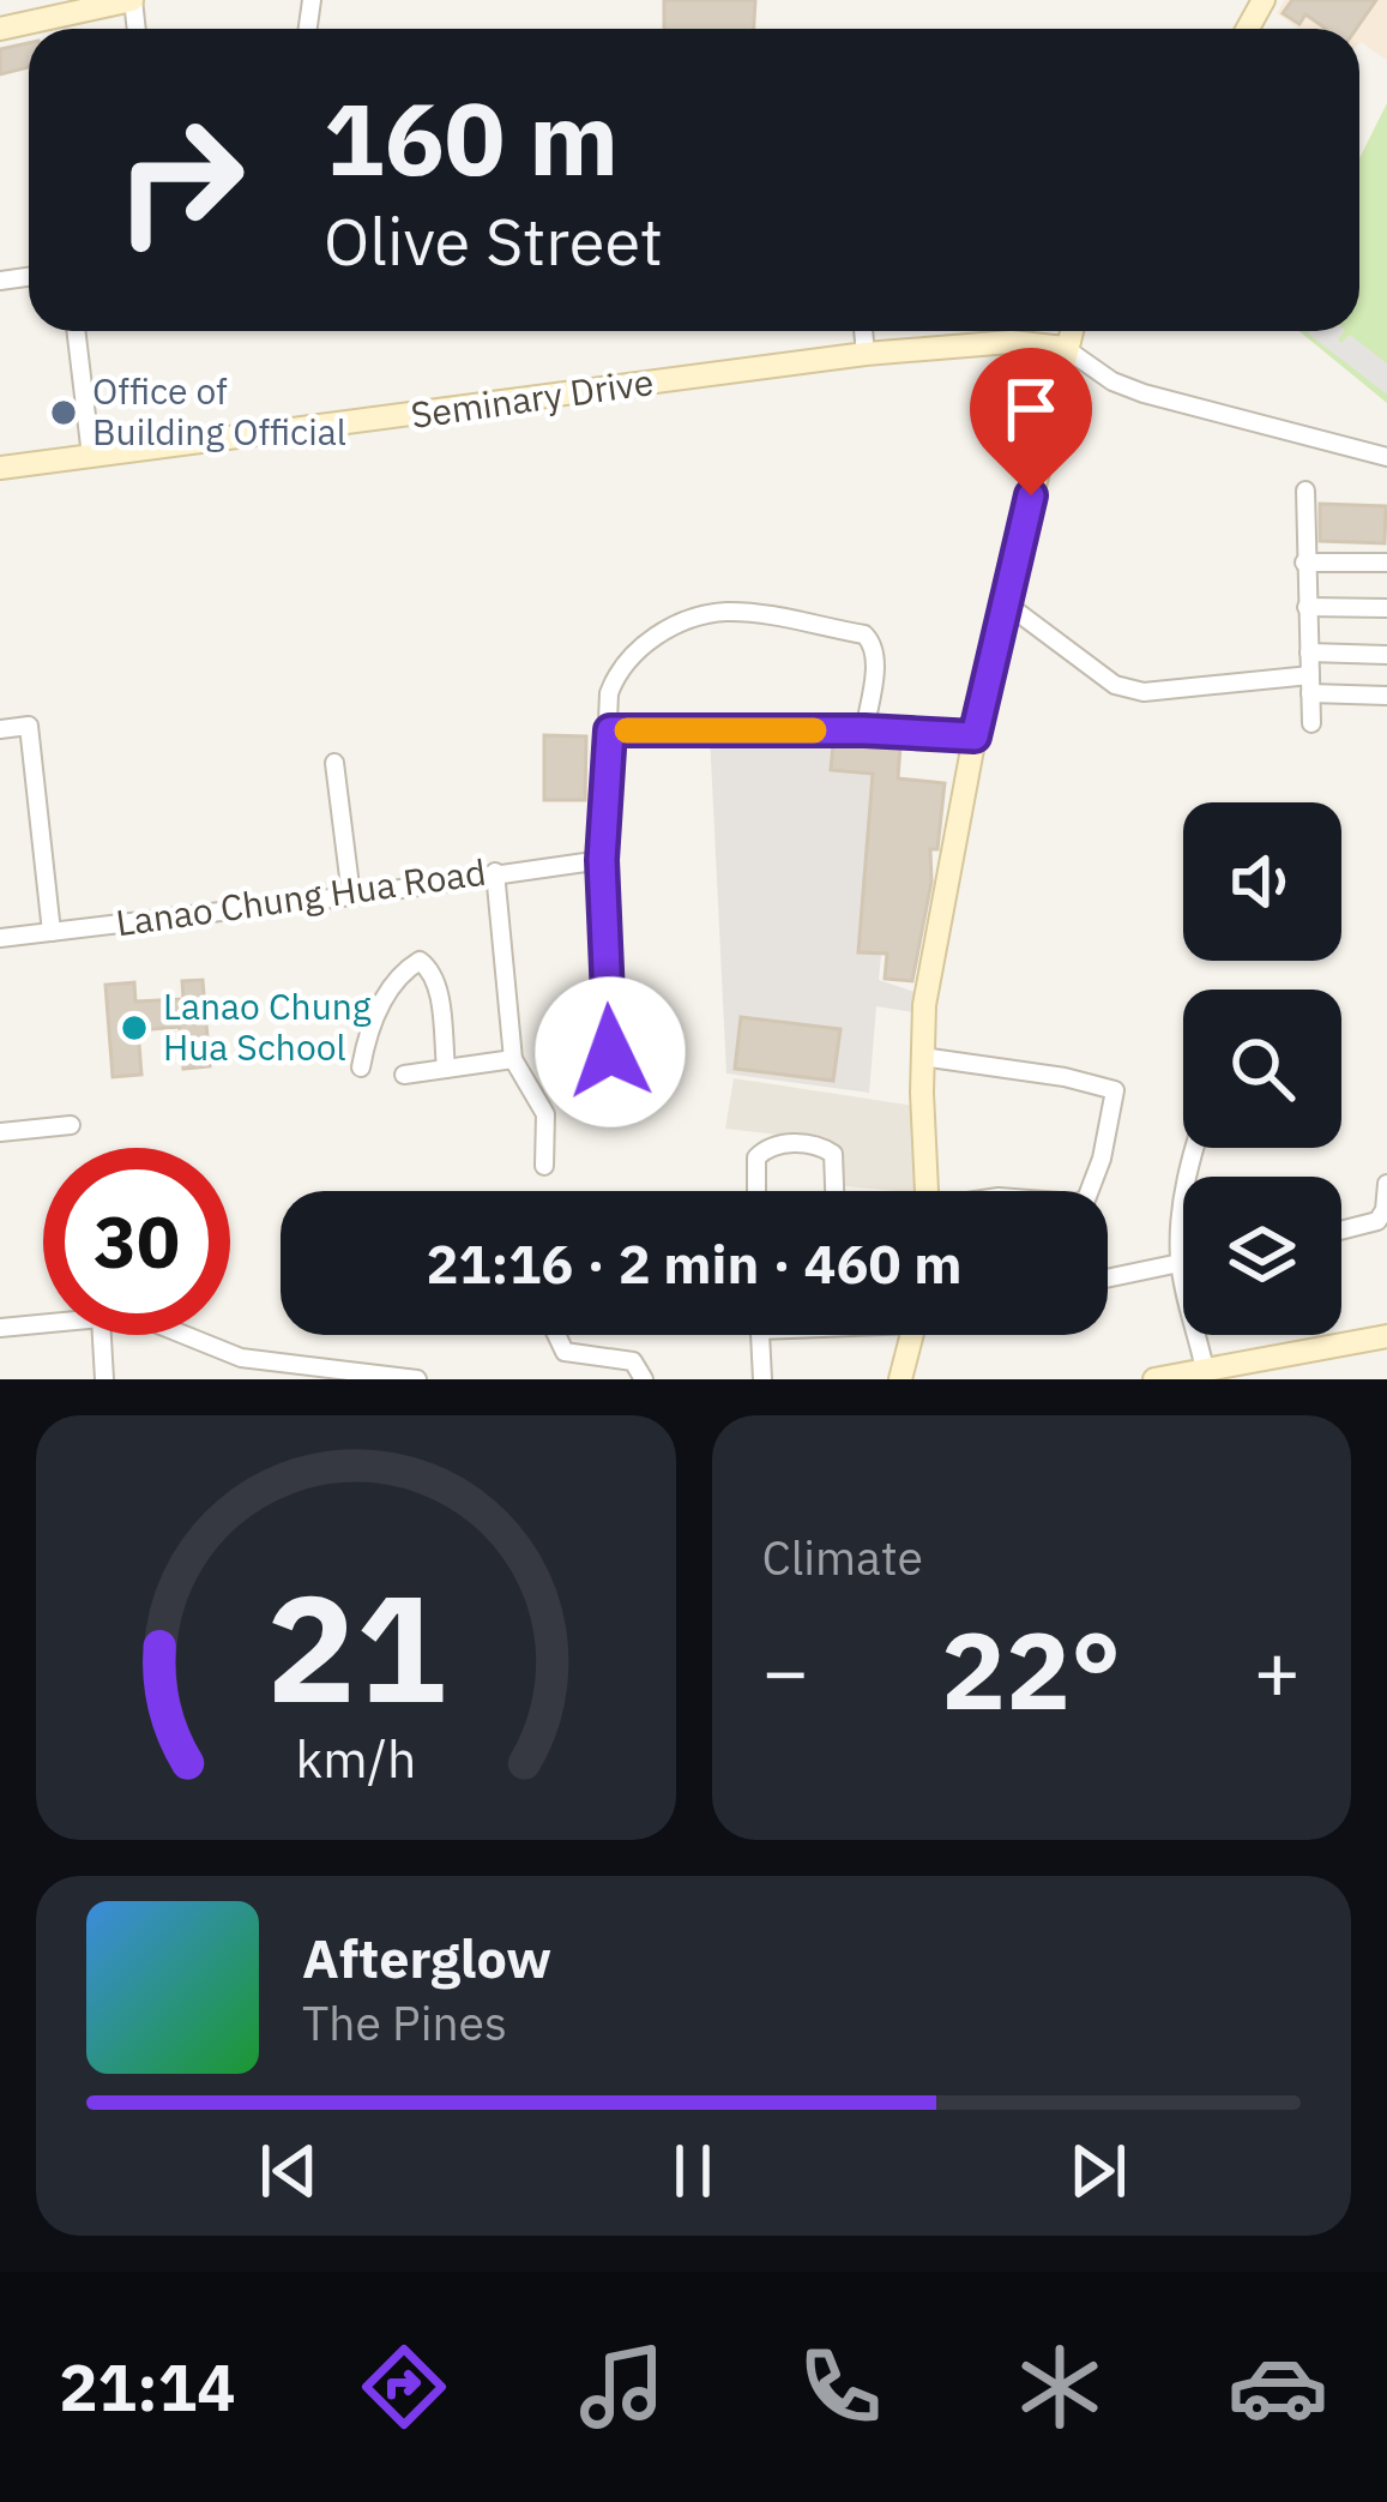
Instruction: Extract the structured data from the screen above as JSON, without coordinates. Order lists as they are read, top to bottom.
{
  "streets": {
    "street": ["Seminary Drive", "Lanao Chung Hua Road"]
  },
  "places": ["Office of Building Official", "Lanao Chung Hua School"],
  "page": {
    "turn": ["160 m", "Olive Street"],
    "limit": "30",
    "trip": "21:16 · 2 min · 460 m",
    "tile": "Climate",
    "heat": ["−", "22°", "+"],
    "song": ["Afterglow", "The Pines"],
    "tabs": "21:14",
    "gauge": ["21", "km/h"]
  }
}
